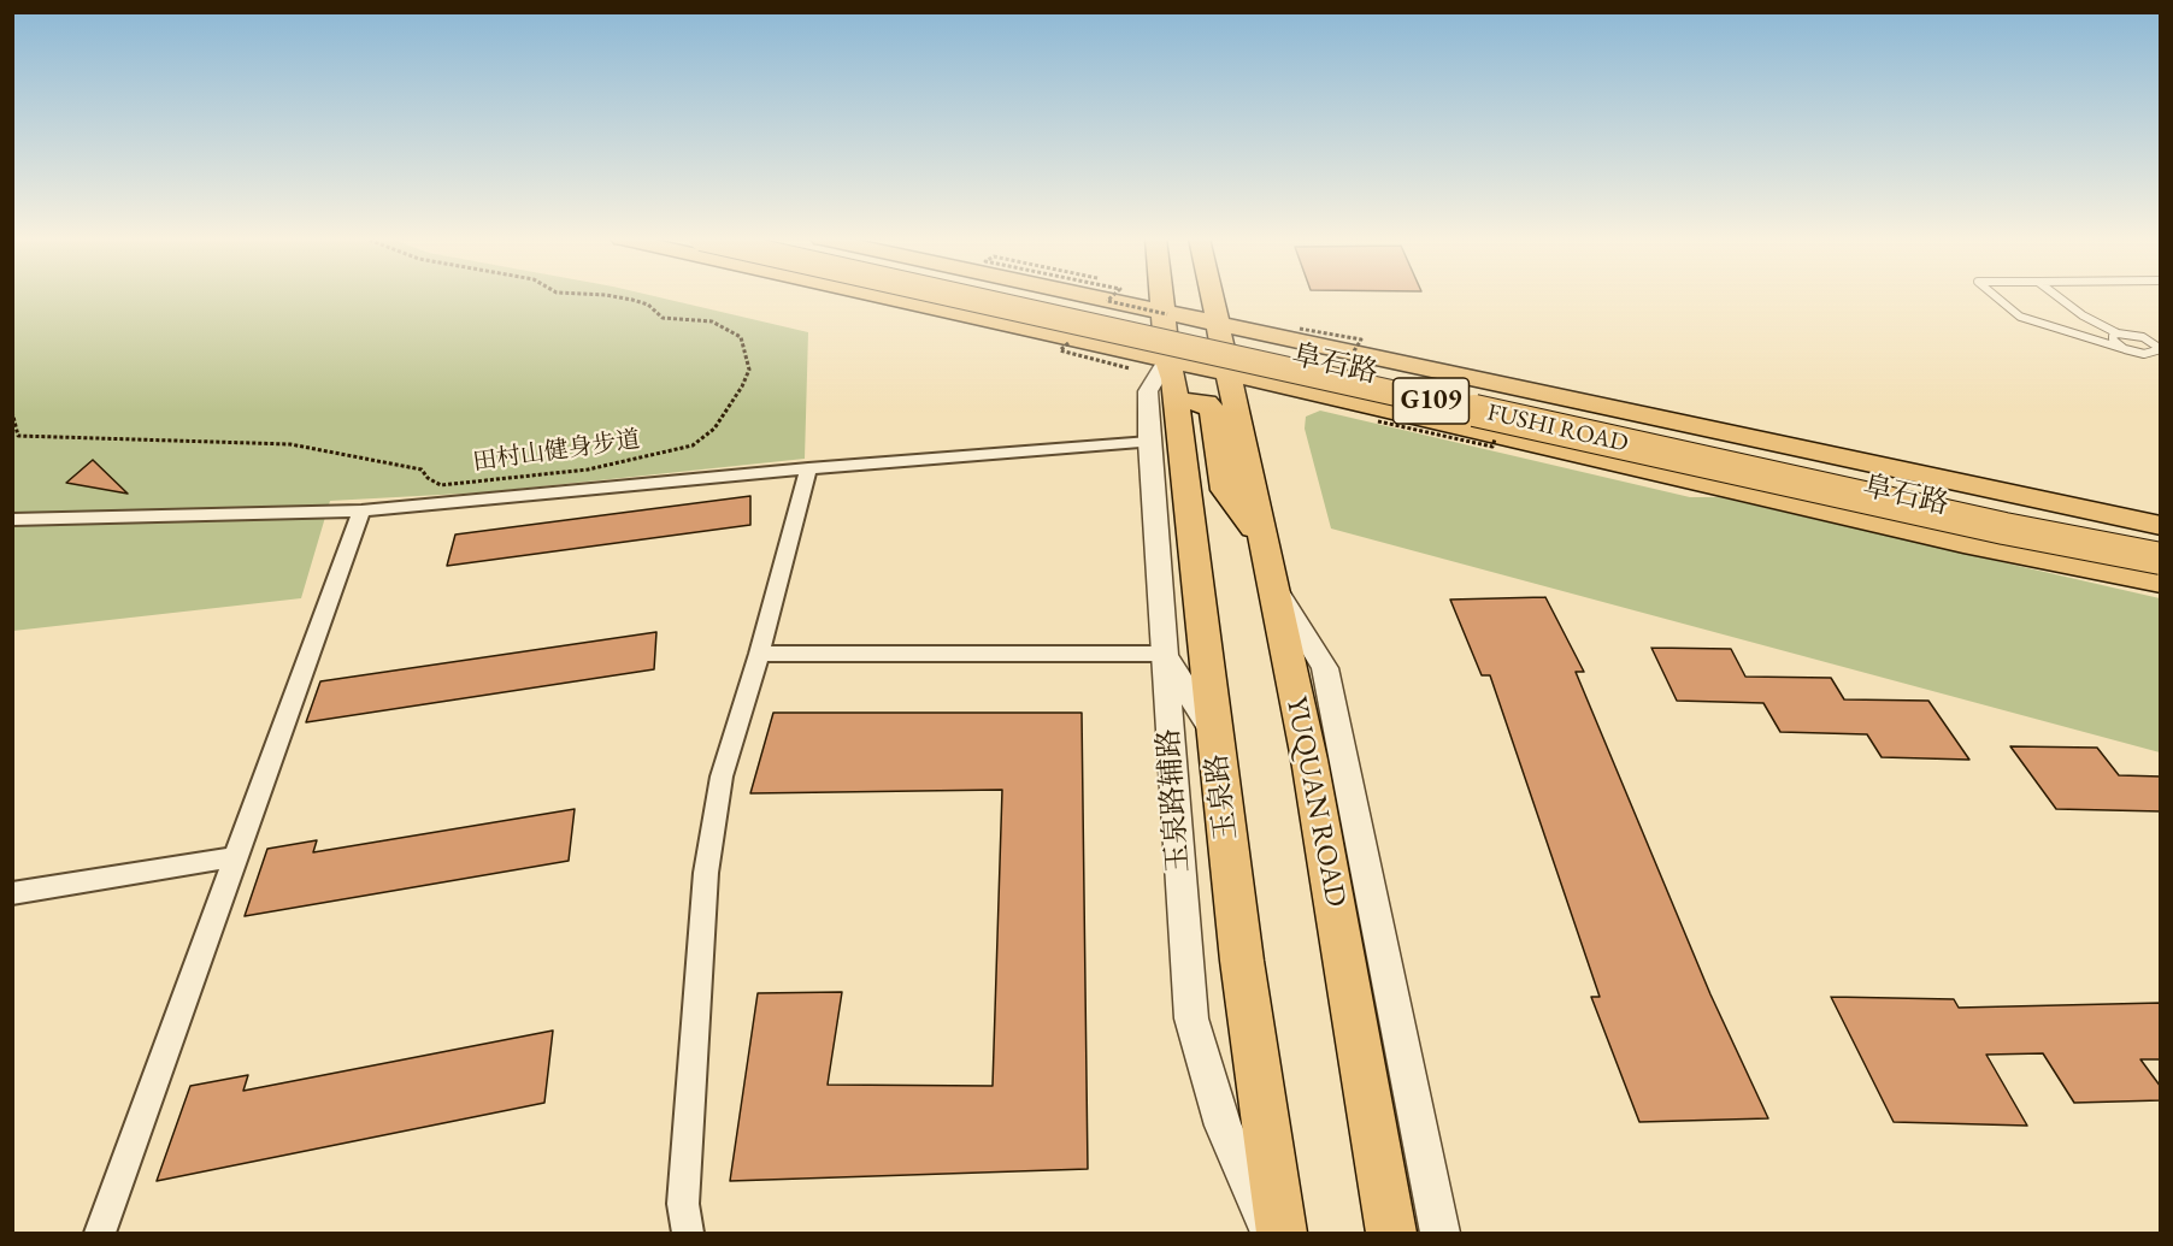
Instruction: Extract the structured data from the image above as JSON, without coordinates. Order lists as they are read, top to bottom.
{
  "streets": {
    "highway": ["G109", "FUSHI ROAD"],
    "main road": ["阜石路", "玉泉路", "YUQUAN ROAD"],
    "street": ["玉泉路辅路"],
    "path": ["田村山健身步道"]
  },
  "crossings": [
    ["阜石路", "玉泉路"],
    ["阜石路", "玉泉路辅路"],
    ["阜石路", "YUQUAN ROAD"],
    ["玉泉路", "玉泉路辅路"]
  ]
}
